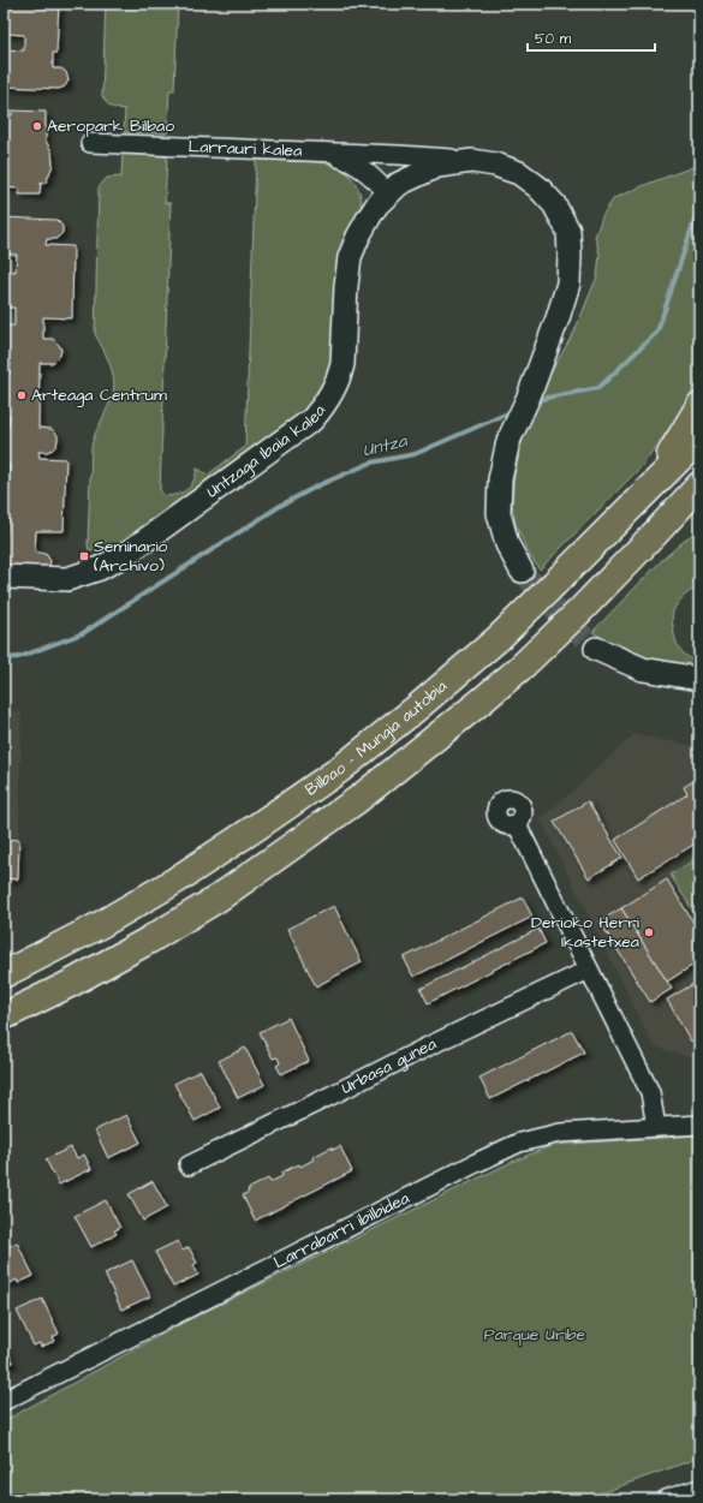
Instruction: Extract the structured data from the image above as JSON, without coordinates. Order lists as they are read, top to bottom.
{
  "streets": {
    "highway": ["Bilbao - Mungia autobia"],
    "street": [
      "Larrauri kalea",
      "Untzaga Ibaia kalea",
      "Urbasa gunea",
      "Larrabarri ibilbidea"
    ]
  },
  "water": ["Untza"],
  "parks": ["Parque Uribe"],
  "places": {
    "other": ["Aeropark Bilbao", "Arteaga Centrum", "Derioko Herri Ikastetxea"],
    "transit": ["Seminario (Archivo)"]
  },
  "scale_bar": "50 m"
}
